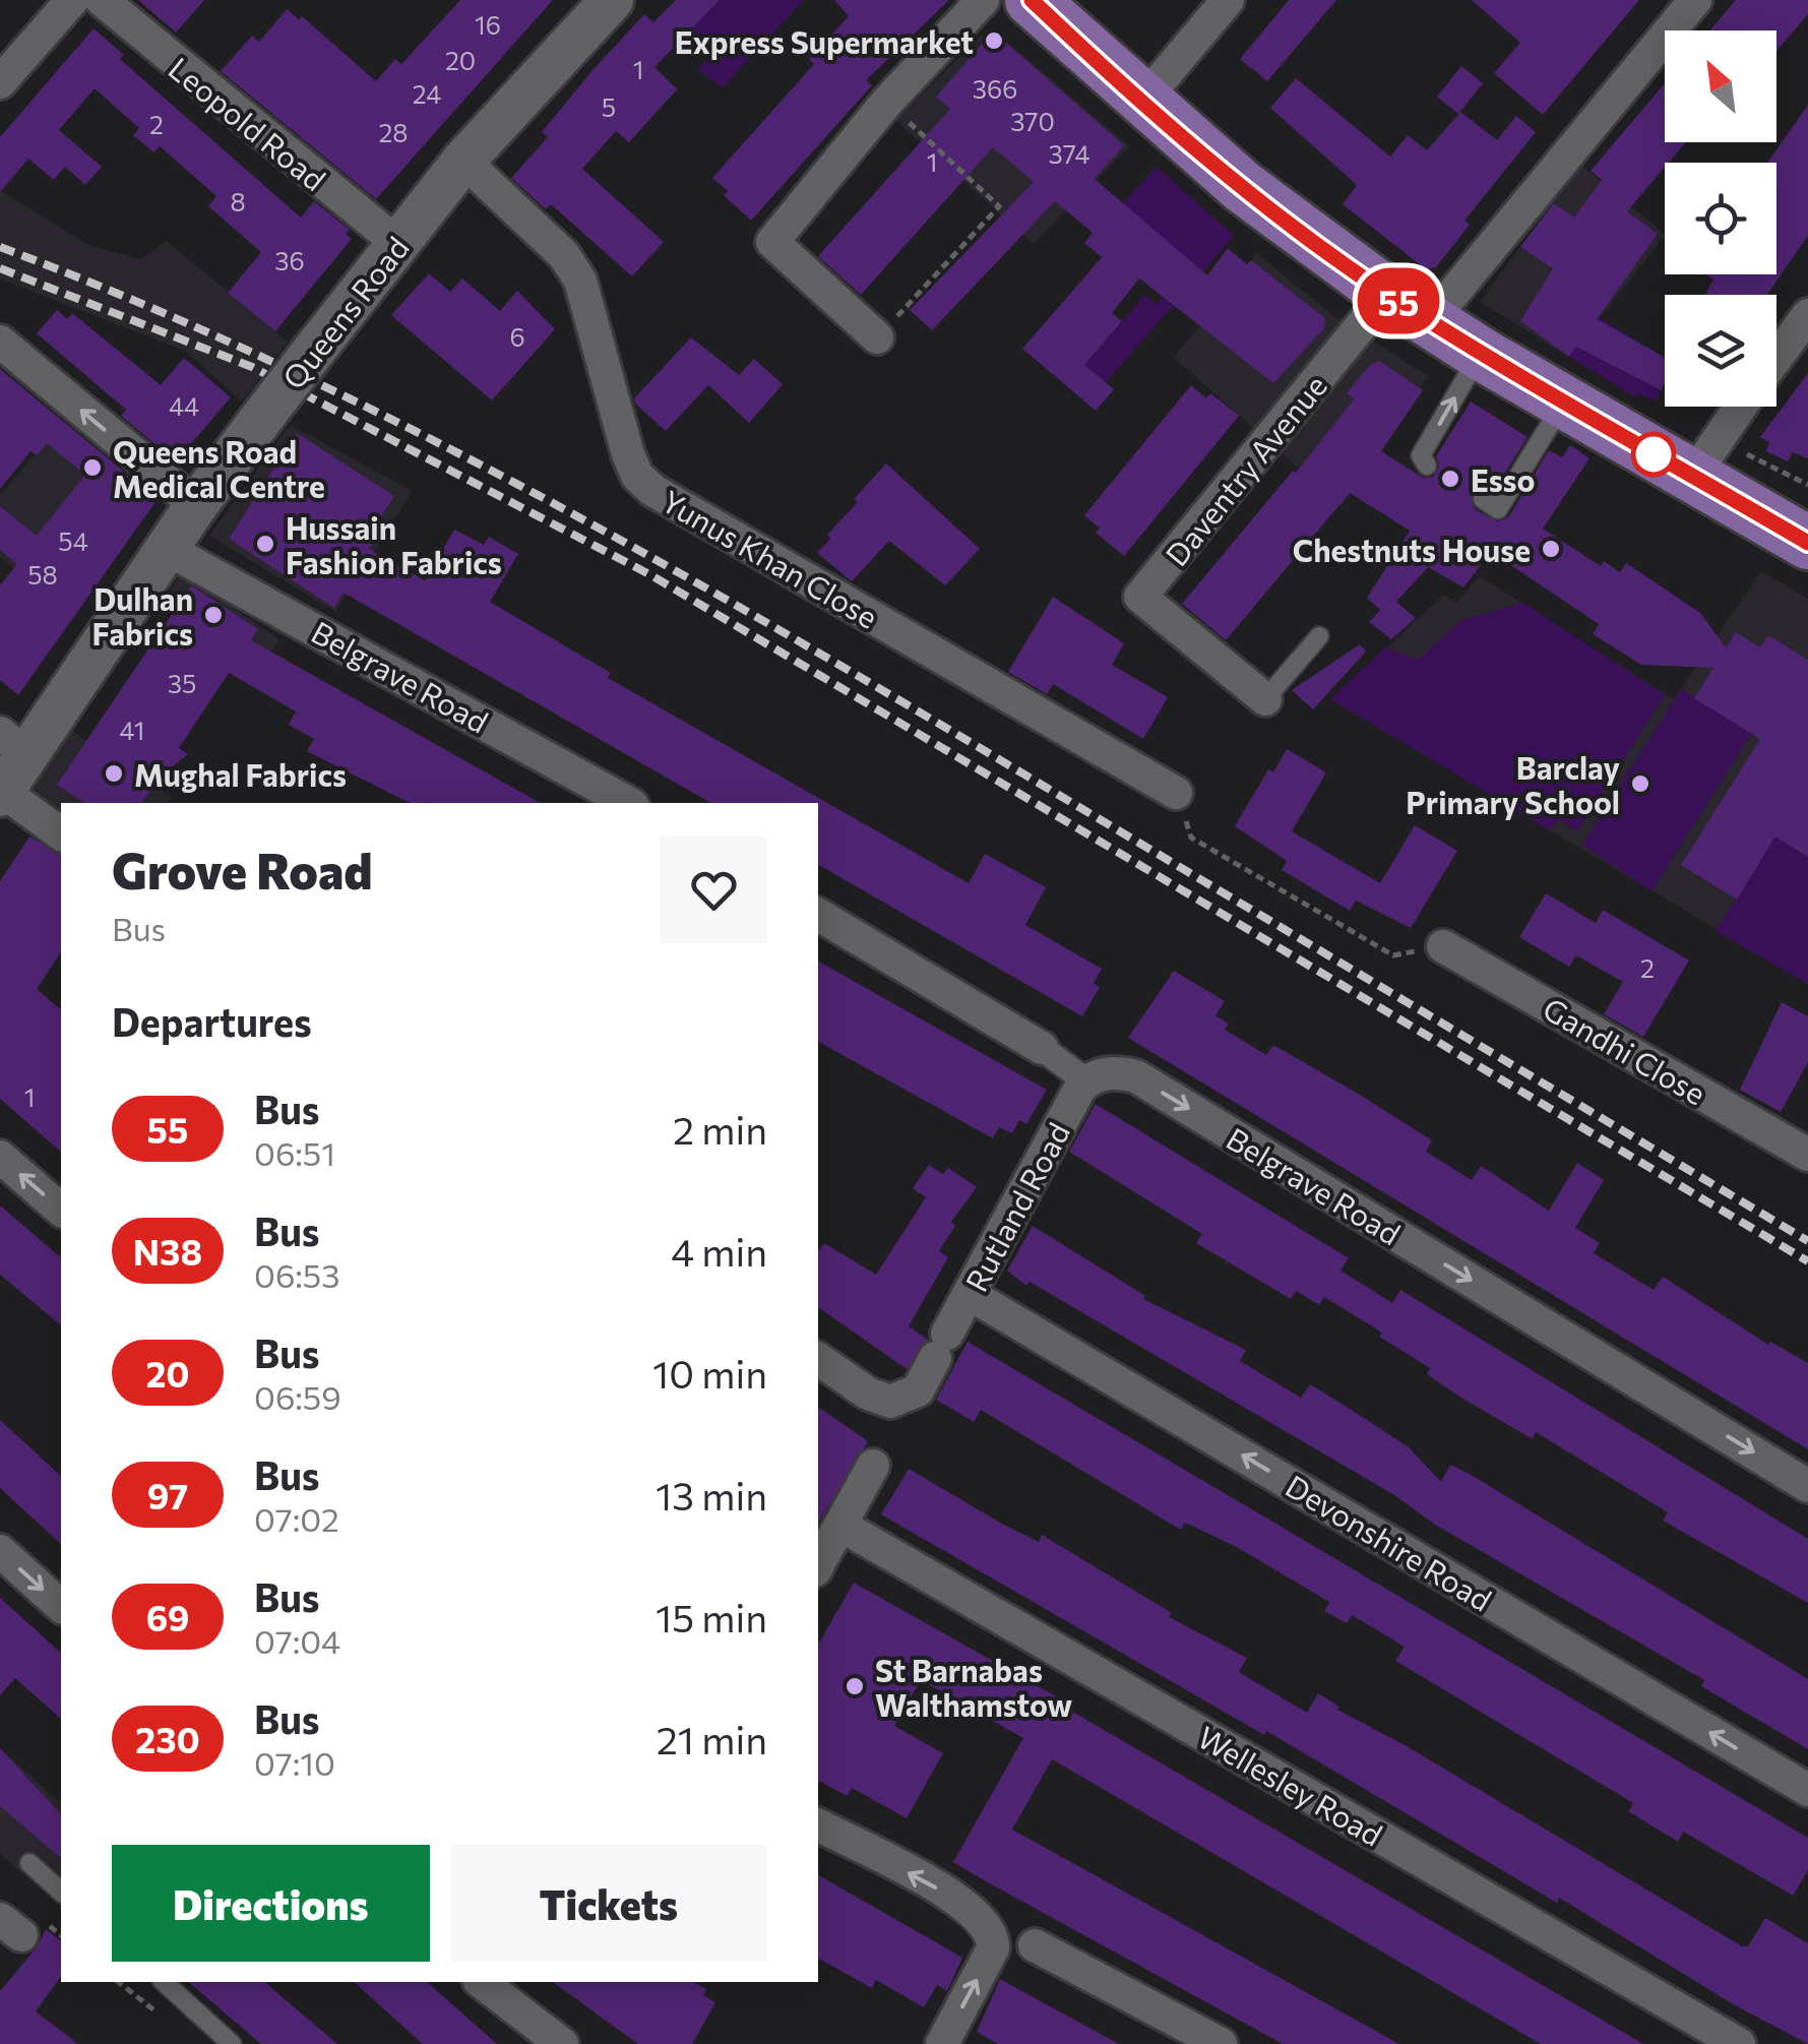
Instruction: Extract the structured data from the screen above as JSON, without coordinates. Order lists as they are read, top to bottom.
{
  "streets": {
    "street": [
      "Leopold Road",
      "Queens Road",
      "Daventry Avenue",
      "Yunus Khan Close",
      "Belgrave Road",
      "Gandhi Close",
      "Rutland Road",
      "Devonshire Road",
      "Wellesley Road"
    ]
  },
  "crossings": [
    ["Leopold Road", "Queens Road"],
    ["Queens Road", "Yunus Khan Close"],
    ["Queens Road", "Belgrave Road"],
    ["Belgrave Road", "Rutland Road"],
    ["Rutland Road", "Devonshire Road"]
  ],
  "one_way": ["Belgrave Road", "Devonshire Road"],
  "places": [
    "Express Supermarket",
    "Queens Road Medical Centre",
    "Esso",
    "Hussain Fashion Fabrics",
    "Chestnuts House",
    "Dulhan Fabrics",
    "Mughal Fabrics",
    "Barclay Primary School",
    "St Barnabas Walthamstow"
  ],
  "lines": ["bus line 55"],
  "house_numbers": [
    "16",
    "20",
    "1",
    "366",
    "24",
    "5",
    "370",
    "2",
    "28",
    "374",
    "1",
    "8",
    "36",
    "6",
    "44",
    "54",
    "58",
    "35",
    "41",
    "2",
    "1"
  ],
  "north": "top left",
  "page": {
    "on_map": "55",
    "heading": [
      ["Grove Road", "Bus"],
      "Departures"
    ],
    "list": [
      {
        "mark": "55",
        "name": "Bus",
        "note": "06:51",
        "value": "2 min"
      },
      {
        "mark": "N38",
        "name": "Bus",
        "note": "06:53",
        "value": "4 min"
      },
      {
        "mark": "20",
        "name": "Bus",
        "note": "06:59",
        "value": "10 min"
      },
      {
        "mark": "97",
        "name": "Bus",
        "note": "07:02",
        "value": "13 min"
      },
      {
        "mark": "69",
        "name": "Bus",
        "note": "07:04",
        "value": "15 min"
      },
      {
        "mark": "230",
        "name": "Bus",
        "note": "07:10",
        "value": "21 min"
      }
    ],
    "buttons": ["Directions", "Tickets"]
  }
}
